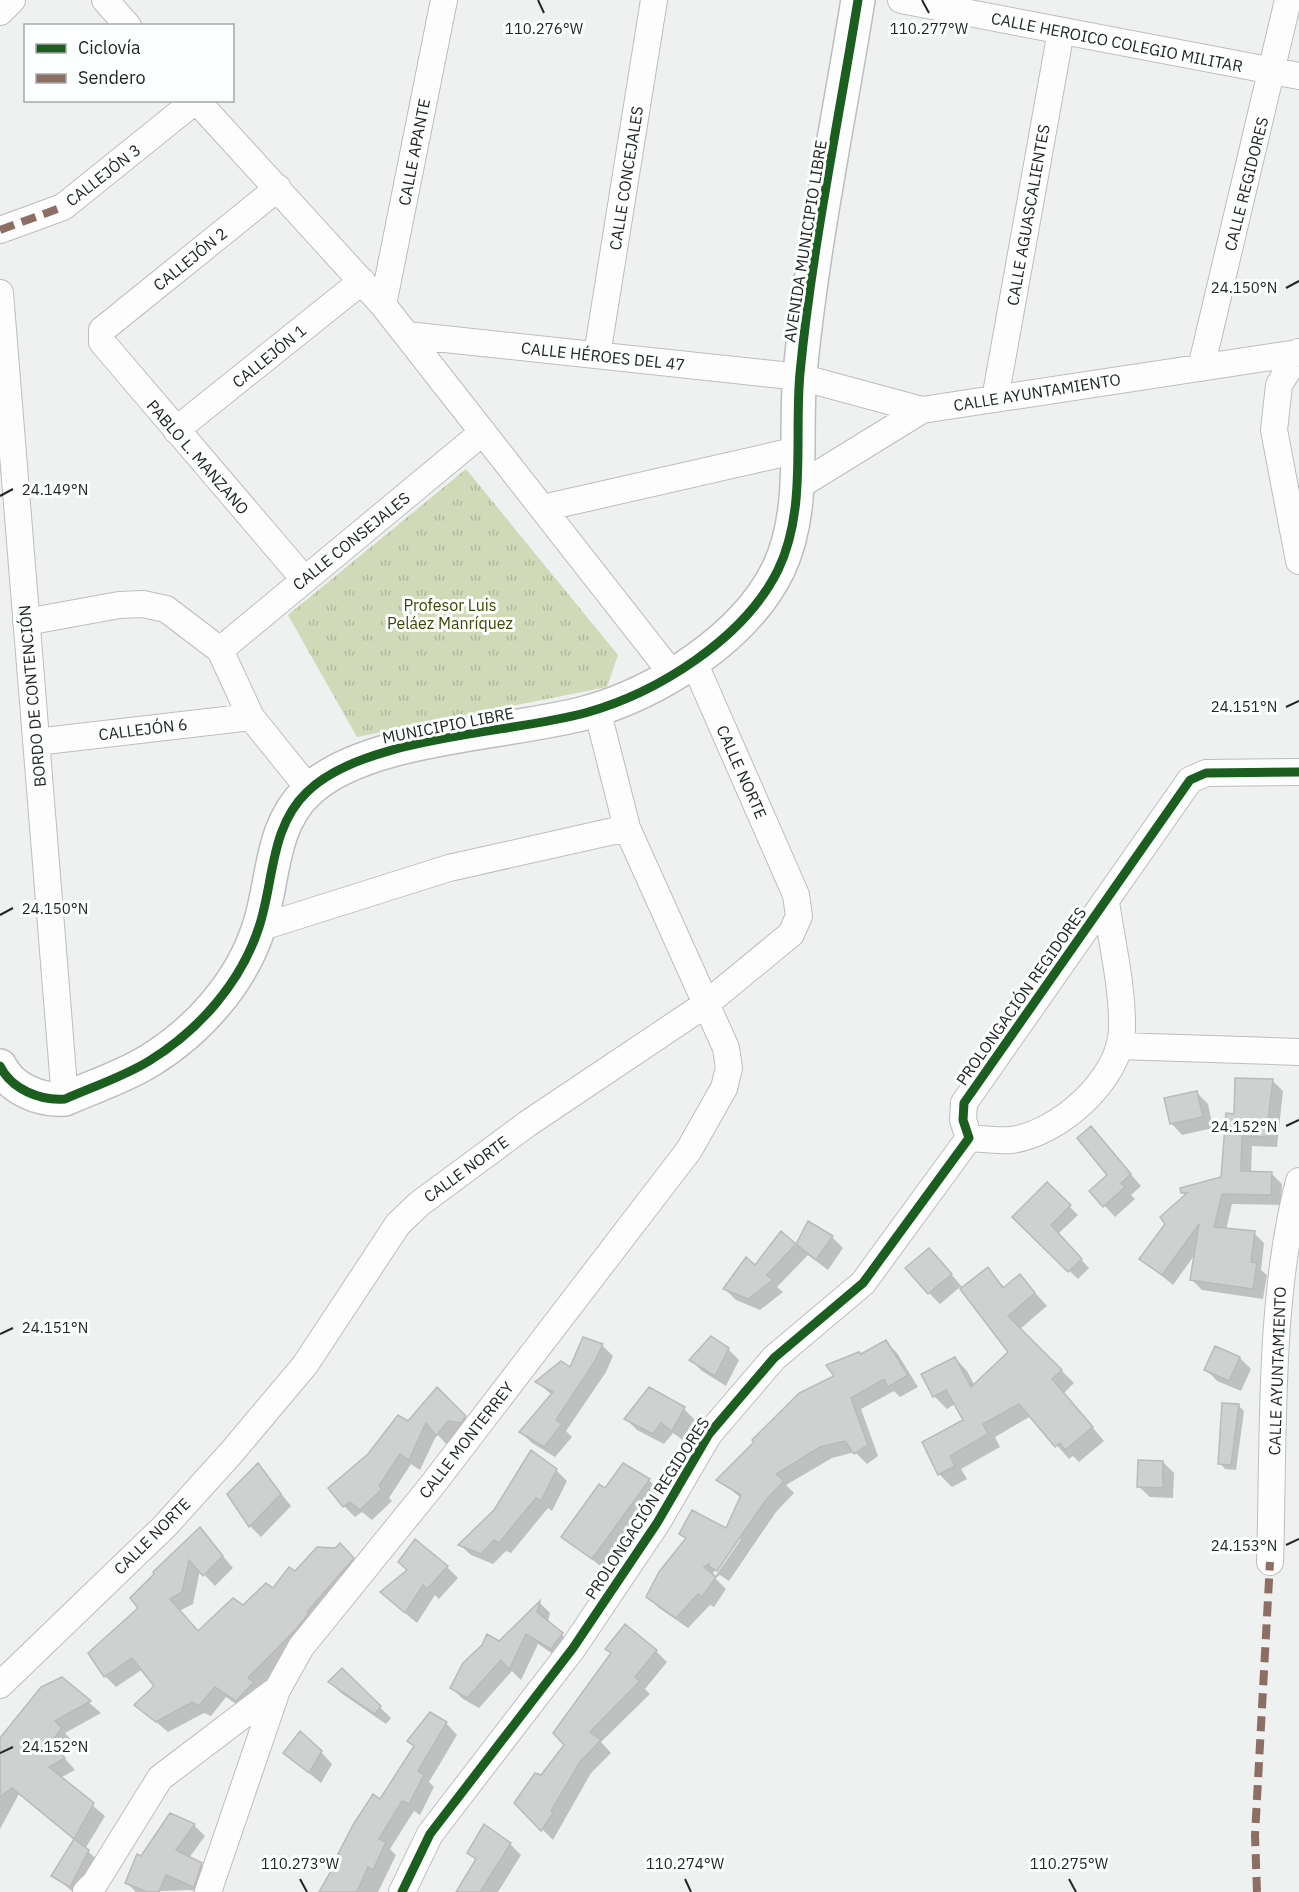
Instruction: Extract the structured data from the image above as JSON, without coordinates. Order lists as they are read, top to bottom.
{
  "streets": {
    "street": [
      "CALLE HEROICO COLEGIO MILITAR",
      "CALLE APANTE",
      "CALLEJÓN 3",
      "CALLE CONCEJALES",
      "CALLE REGIDORES",
      "CALLE AGUASCALIENTES",
      "AVENIDA MUNICIPIO LIBRE",
      "CALLEJÓN 2",
      "CALLEJÓN 1",
      "CALLE HÉROES DEL 47",
      "CALLE AYUNTAMIENTO",
      "PABLO L. MANZANO",
      "CALLE CONSEJALES",
      "BORDO DE CONTENCIÓN",
      "MUNICIPIO LIBRE",
      "CALLEJÓN 6",
      "CALLE NORTE",
      "PROLONGACIÓN REGIDORES",
      "CALLE MONTERREY"
    ]
  },
  "crossings": [
    ["CALLE HEROICO COLEGIO MILITAR", "CALLE REGIDORES"],
    ["CALLE HEROICO COLEGIO MILITAR", "CALLE AGUASCALIENTES"],
    ["CALLE APANTE", "CALLE NORTE"],
    ["CALLE CONCEJALES", "CALLE HÉROES DEL 47"],
    ["CALLE REGIDORES", "CALLE AYUNTAMIENTO"],
    ["CALLE AGUASCALIENTES", "CALLE AYUNTAMIENTO"],
    ["AVENIDA MUNICIPIO LIBRE", "CALLE HÉROES DEL 47"],
    ["AVENIDA MUNICIPIO LIBRE", "CALLE AYUNTAMIENTO"],
    ["AVENIDA MUNICIPIO LIBRE", "MUNICIPIO LIBRE"],
    ["CALLEJÓN 2", "PABLO L. MANZANO"],
    ["CALLEJÓN 2", "CALLE NORTE"],
    ["CALLEJÓN 1", "PABLO L. MANZANO"],
    ["CALLEJÓN 1", "CALLE NORTE"],
    ["CALLE HÉROES DEL 47", "CALLE AYUNTAMIENTO"],
    ["CALLE HÉROES DEL 47", "CALLE NORTE"],
    ["CALLE AYUNTAMIENTO", "MUNICIPIO LIBRE"],
    ["PABLO L. MANZANO", "CALLE CONSEJALES"],
    ["CALLE CONSEJALES", "CALLE NORTE"],
    ["BORDO DE CONTENCIÓN", "MUNICIPIO LIBRE"],
    ["BORDO DE CONTENCIÓN", "CALLEJÓN 6"],
    ["MUNICIPIO LIBRE", "CALLE NORTE"],
    ["MUNICIPIO LIBRE", "CALLE MONTERREY"],
    ["CALLE NORTE", "CALLE MONTERREY"]
  ],
  "parks": ["Profesor Luis Peláez Manríquez"],
  "legend": ["Ciclovía", "Sendero"],
  "coordinates": [
    "110.276°W",
    "110.277°W",
    "24.150°N",
    "24.149°N",
    "24.151°N",
    "24.152°N",
    "24.153°N",
    "110.273°W",
    "110.274°W",
    "110.275°W"
  ]
}
